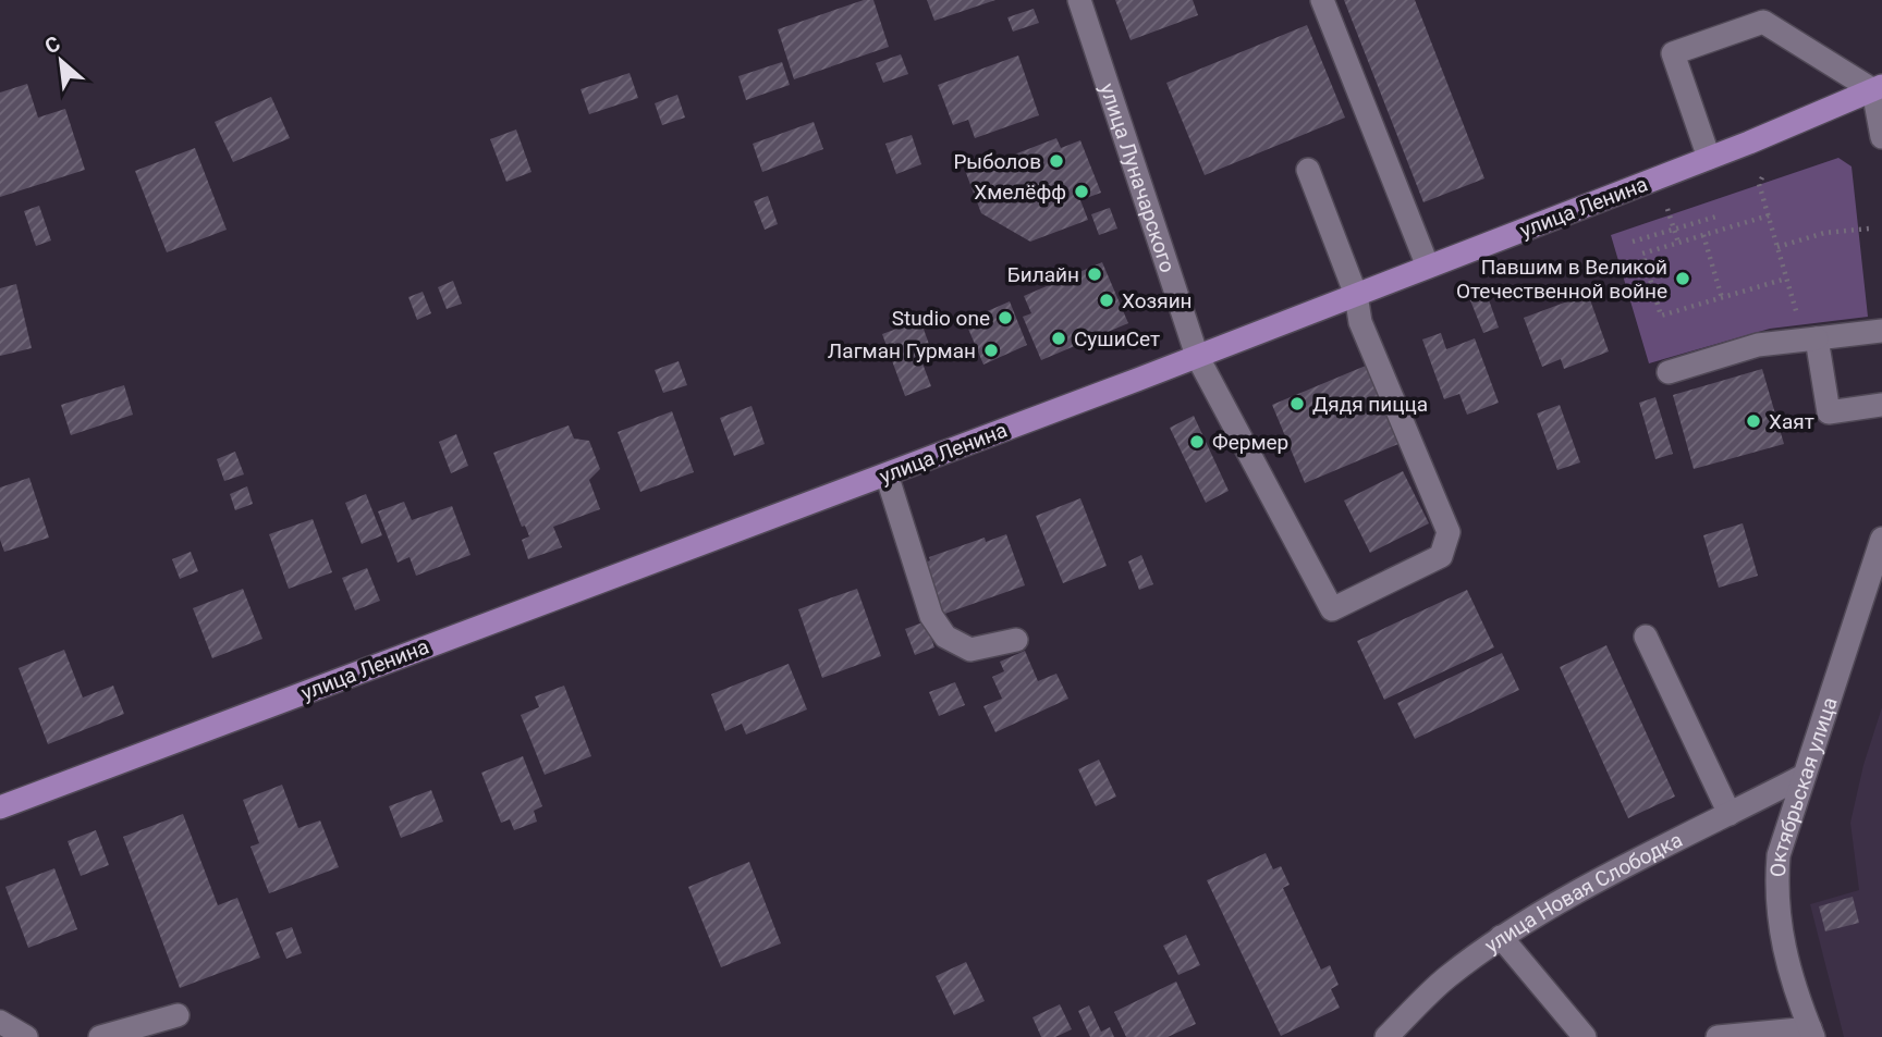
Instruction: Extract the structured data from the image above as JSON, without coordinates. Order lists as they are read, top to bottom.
{
  "streets": {
    "main road": ["улица Ленина"],
    "street": ["улица Луначарского", "Октябрьская улица", "улица Новая Слободка"]
  },
  "crossings": [
    ["улица Луначарского", "улица Ленина"],
    ["Октябрьская улица", "улица Новая Слободка"]
  ],
  "places": [
    "Рыболов",
    "Хмелёфф",
    "Билайн",
    "Павшим в Великой Отечественной войне",
    "Хозяин",
    "Studio one",
    "СушиСет",
    "Лагман Гурман",
    "Дядя пицца",
    "Хаят",
    "Фермер"
  ],
  "north": "top left"
}
